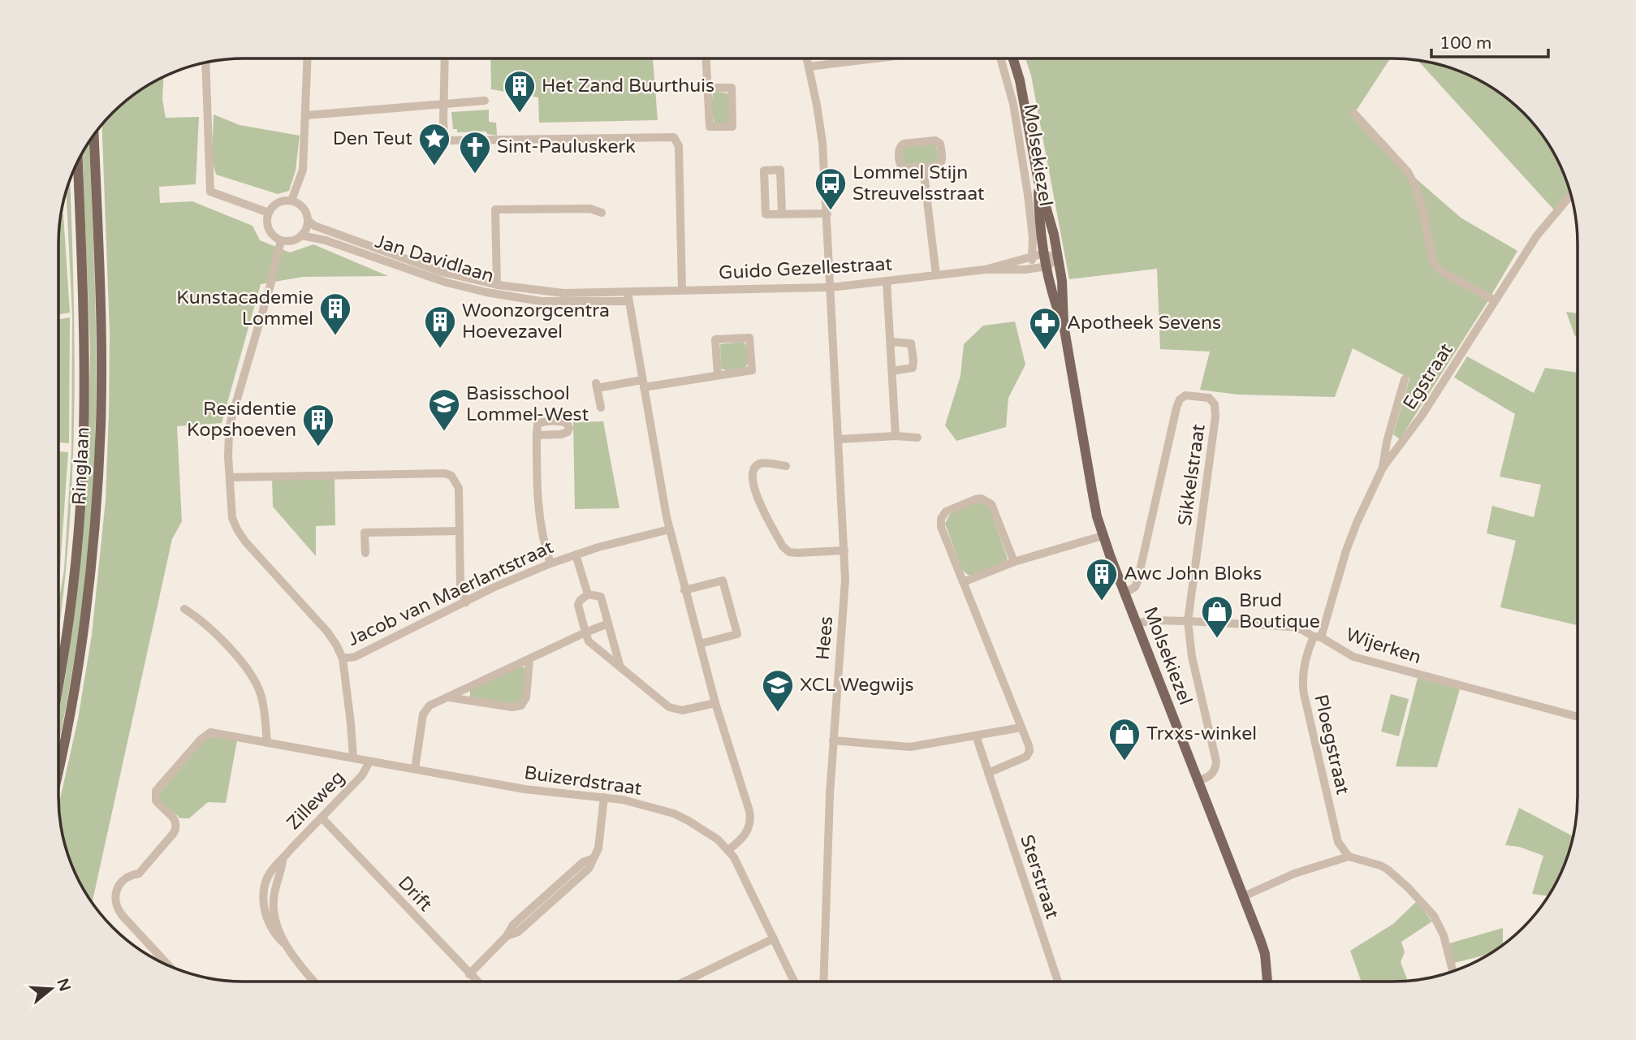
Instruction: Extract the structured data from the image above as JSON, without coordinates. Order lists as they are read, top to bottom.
{
  "streets": {
    "main road": ["Molsekiezel", "Ringlaan"],
    "street": [
      "Jan Davidlaan",
      "Guido Gezellestraat",
      "Egstraat",
      "Sikkelstraat",
      "Jacob van Maerlantstraat",
      "Hees",
      "Wijerken",
      "Ploegstraat",
      "Buizerdstraat",
      "Zilleweg",
      "Sterstraat",
      "Drift"
    ]
  },
  "crossings": [
    ["Molsekiezel", "Guido Gezellestraat"],
    ["Molsekiezel", "Sikkelstraat"],
    ["Molsekiezel", "Wijerken"],
    ["Jan Davidlaan", "Guido Gezellestraat"],
    ["Guido Gezellestraat", "Hees"],
    ["Egstraat", "Wijerken"],
    ["Egstraat", "Ploegstraat"],
    ["Sikkelstraat", "Wijerken"],
    ["Wijerken", "Ploegstraat"],
    ["Buizerdstraat", "Zilleweg"],
    ["Zilleweg", "Drift"]
  ],
  "places": {
    "building": [
      "Het Zand Buurthuis",
      "Kunstacademie Lommel",
      "Woonzorgcentra Hoevezavel",
      "Residentie Kopshoeven",
      "Awc John Bloks"
    ],
    "place": ["Den Teut"],
    "church": ["Sint-Pauluskerk"],
    "bus stop": ["Lommel Stijn Streuvelsstraat"],
    "pharmacy": ["Apotheek Sevens"],
    "school or university": ["Basisschool Lommel-West", "XCL Wegwijs"],
    "shop": ["Brud Boutique", "Trxxs-winkel"]
  },
  "scale_bar": "100 m",
  "north": "right"
}
